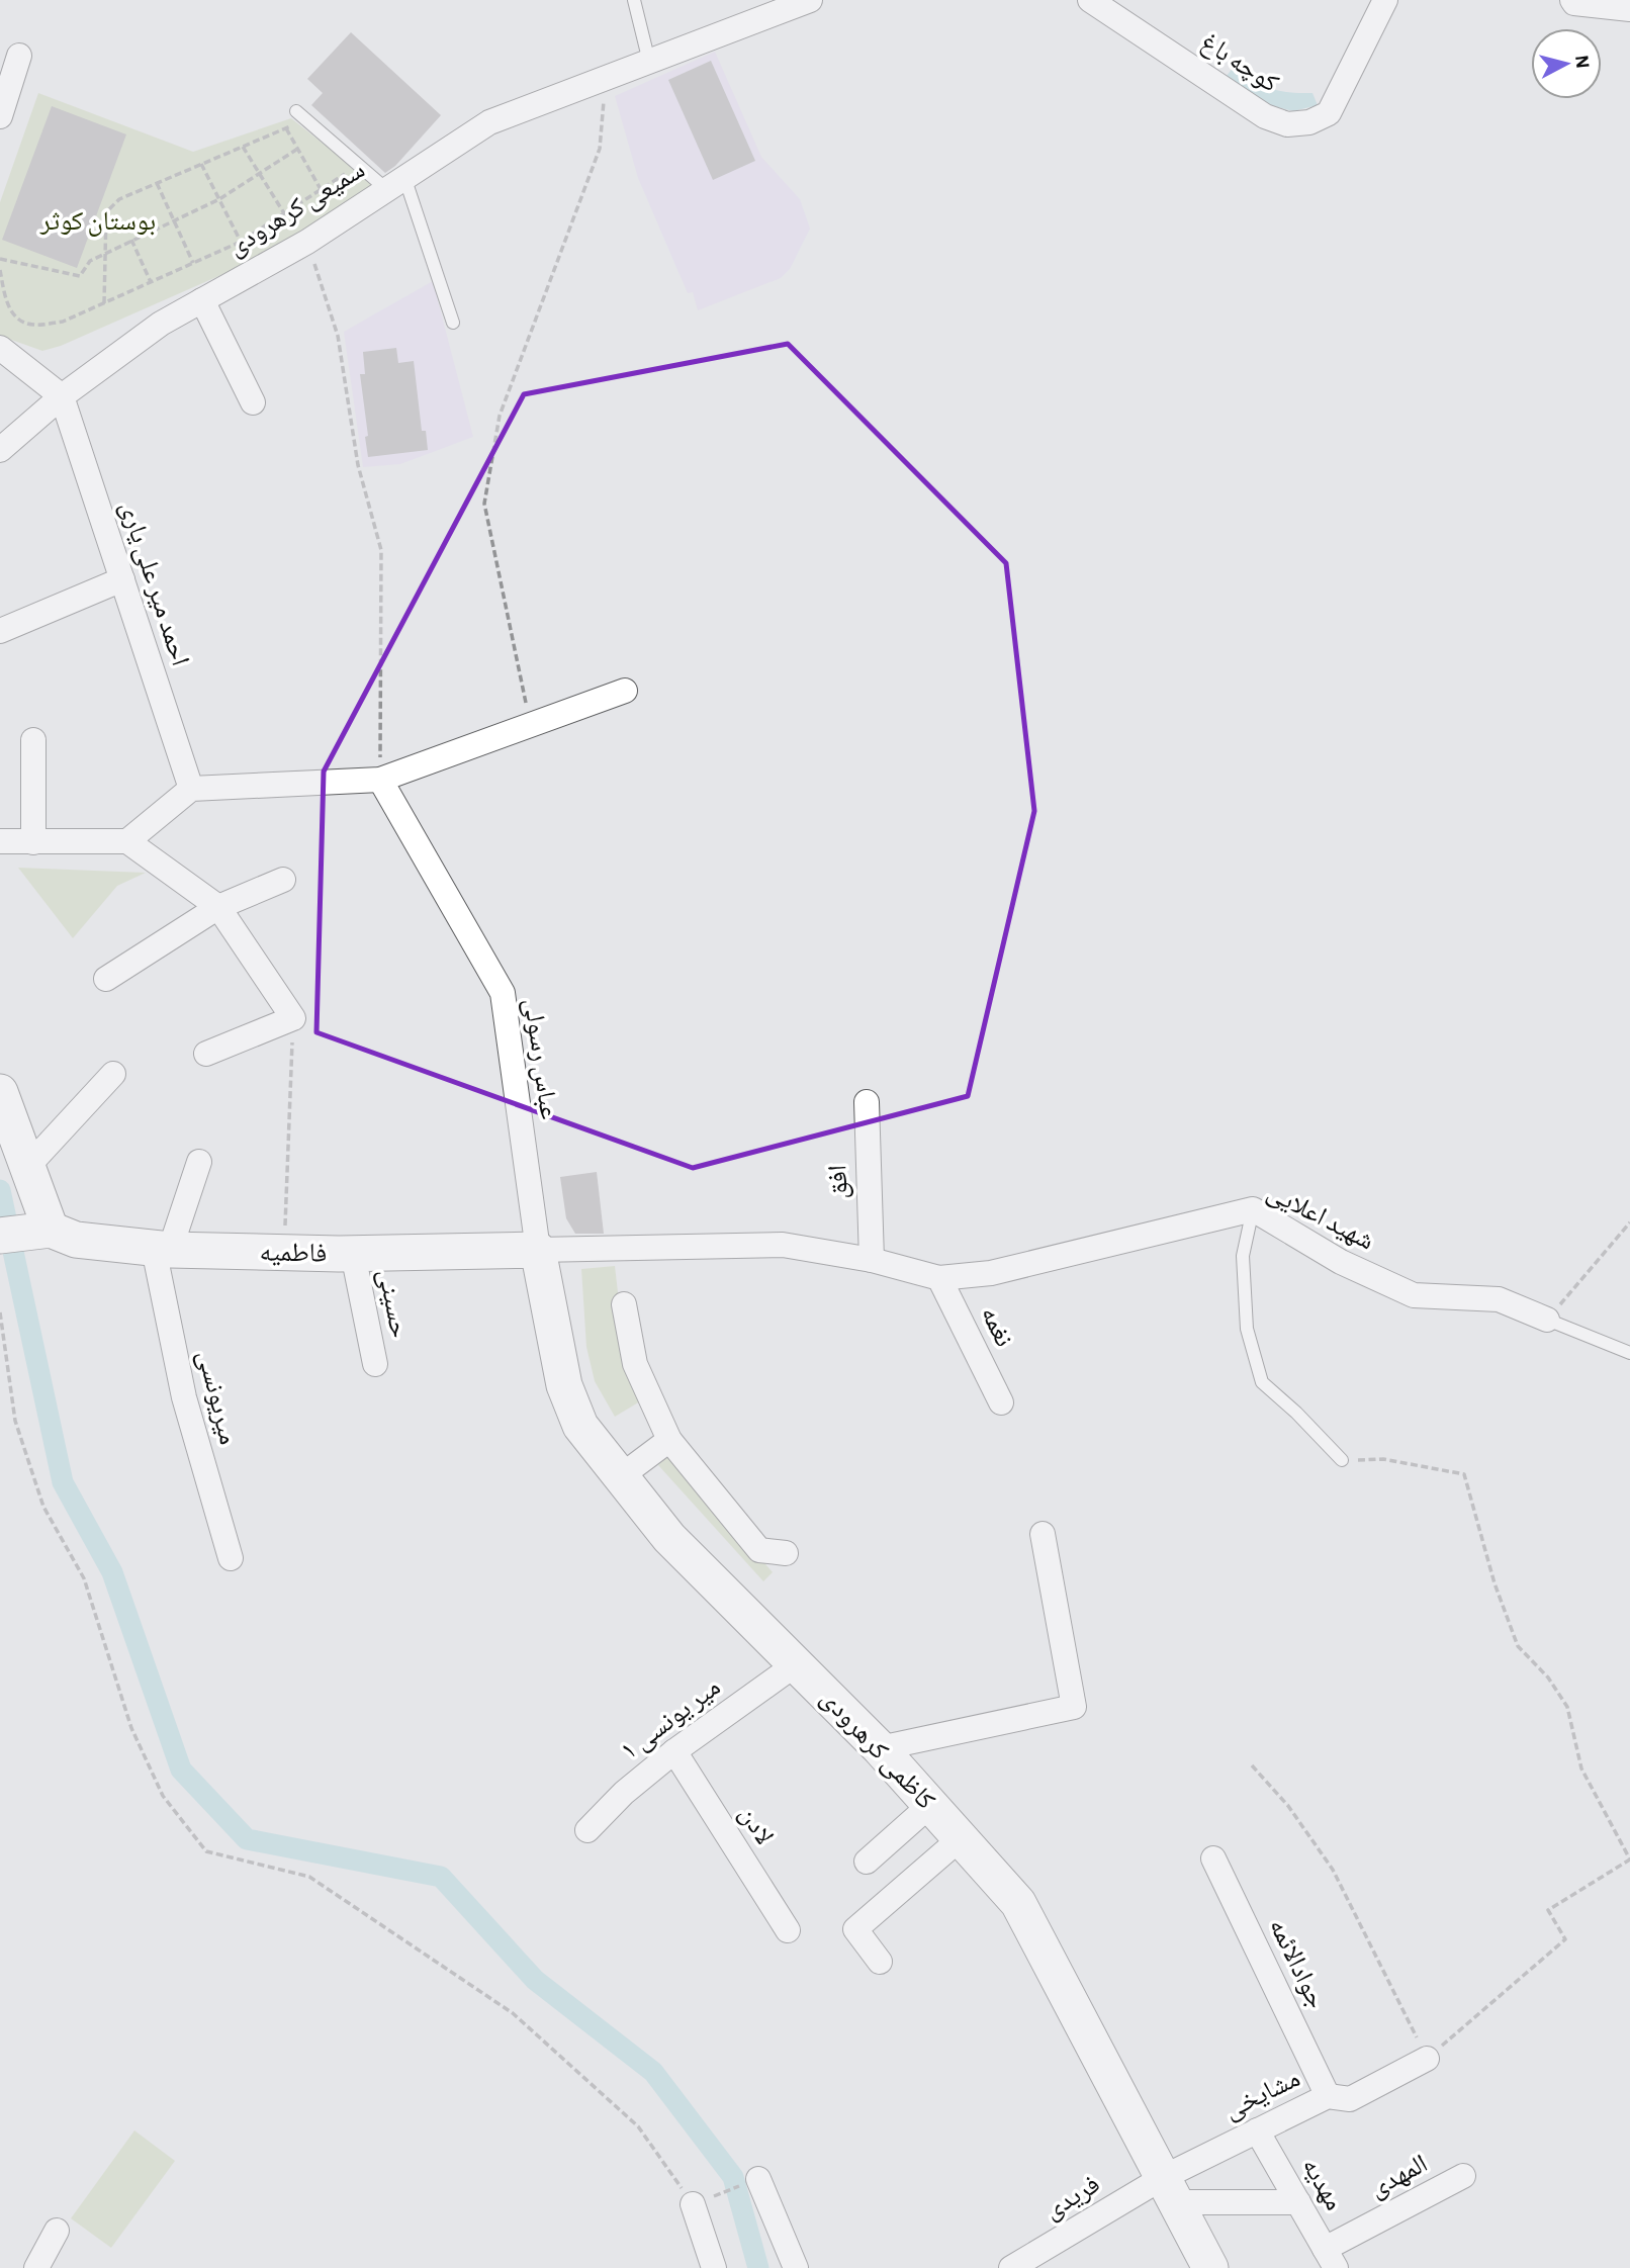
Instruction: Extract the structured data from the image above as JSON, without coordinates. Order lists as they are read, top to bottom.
{
  "streets": {
    "street": [
      "کوچه باغ",
      "سمیعی کرهرودی",
      "احمد میر علی یاری",
      "عباس رسولی",
      "افق",
      "شهید اعلایی",
      "فاطمیه",
      "حسینی",
      "نغمه",
      "میریونسی",
      "میر یونسی ۱",
      "کاظمی کرهرودی",
      "لادن",
      "جوادالائمه",
      "مشایخی",
      "المهدی",
      "مهدیه",
      "فریدی"
    ]
  },
  "crossings": [
    ["سمیعی کرهرودی", "احمد میر علی یاری"],
    ["عباس رسولی", "فاطمیه"],
    ["عباس رسولی", "کاظمی کرهرودی"],
    ["شهید اعلایی", "نغمه"],
    ["فاطمیه", "حسینی"],
    ["فاطمیه", "میریونسی"],
    ["فاطمیه", "کاظمی کرهرودی"],
    ["میر یونسی ۱", "کاظمی کرهرودی"],
    ["میر یونسی ۱", "لادن"],
    ["کاظمی کرهرودی", "مشایخی"],
    ["کاظمی کرهرودی", "فریدی"],
    ["جوادالائمه", "مشایخی"],
    ["مشایخی", "مهدیه"],
    ["مشایخی", "فریدی"],
    ["المهدی", "مهدیه"]
  ],
  "parks": ["بوستان کوثر"],
  "north": "right"
}
